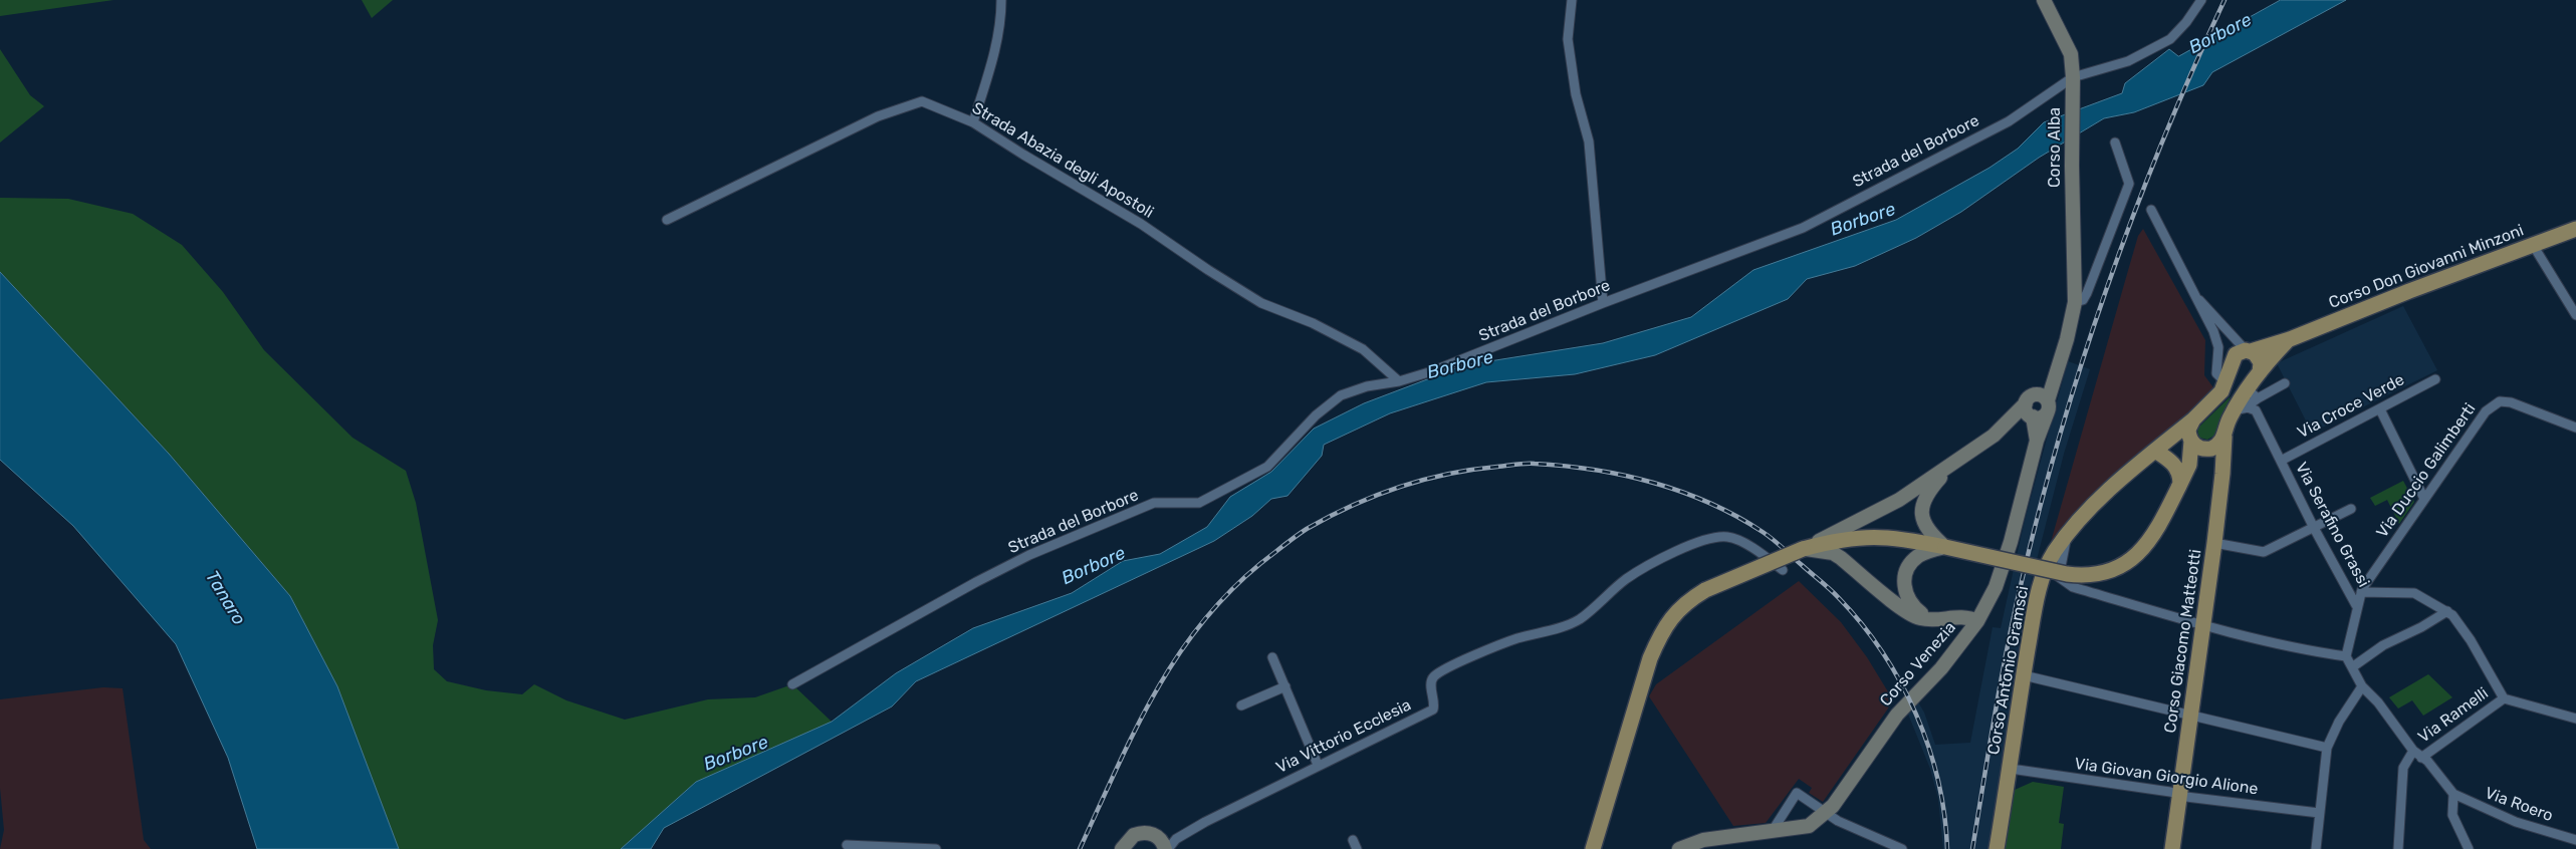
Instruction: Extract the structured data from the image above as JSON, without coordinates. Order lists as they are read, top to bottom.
{
  "streets": {
    "main road": ["Corso Don Giovanni Minzoni", "Corso Giacomo Matteotti", "Corso Antonio Gramsci"],
    "street": [
      "Corso Alba",
      "Strada del Borbore",
      "Strada Abazia degli Apostoli",
      "Via Croce Verde",
      "Via Duccio Galimberti",
      "Via Serafino Grassi",
      "Corso Venezia",
      "Via Ramelli",
      "Via Vittorio Ecclesia",
      "Via Giovan Giorgio Alione",
      "Via Roero"
    ]
  },
  "crossings": [
    ["Corso Alba", "Strada del Borbore"],
    ["Corso Alba", "Corso Venezia"],
    ["Strada del Borbore", "Strada Abazia degli Apostoli"],
    ["Corso Don Giovanni Minzoni", "Via Serafino Grassi"],
    ["Corso Don Giovanni Minzoni", "Corso Giacomo Matteotti"],
    ["Via Croce Verde", "Via Serafino Grassi"],
    ["Via Duccio Galimberti", "Via Serafino Grassi"],
    ["Via Serafino Grassi", "Corso Giacomo Matteotti"],
    ["Corso Giacomo Matteotti", "Via Giovan Giorgio Alione"],
    ["Corso Antonio Gramsci", "Via Giovan Giorgio Alione"]
  ],
  "water": ["Borbore", "Tanaro"]
}
